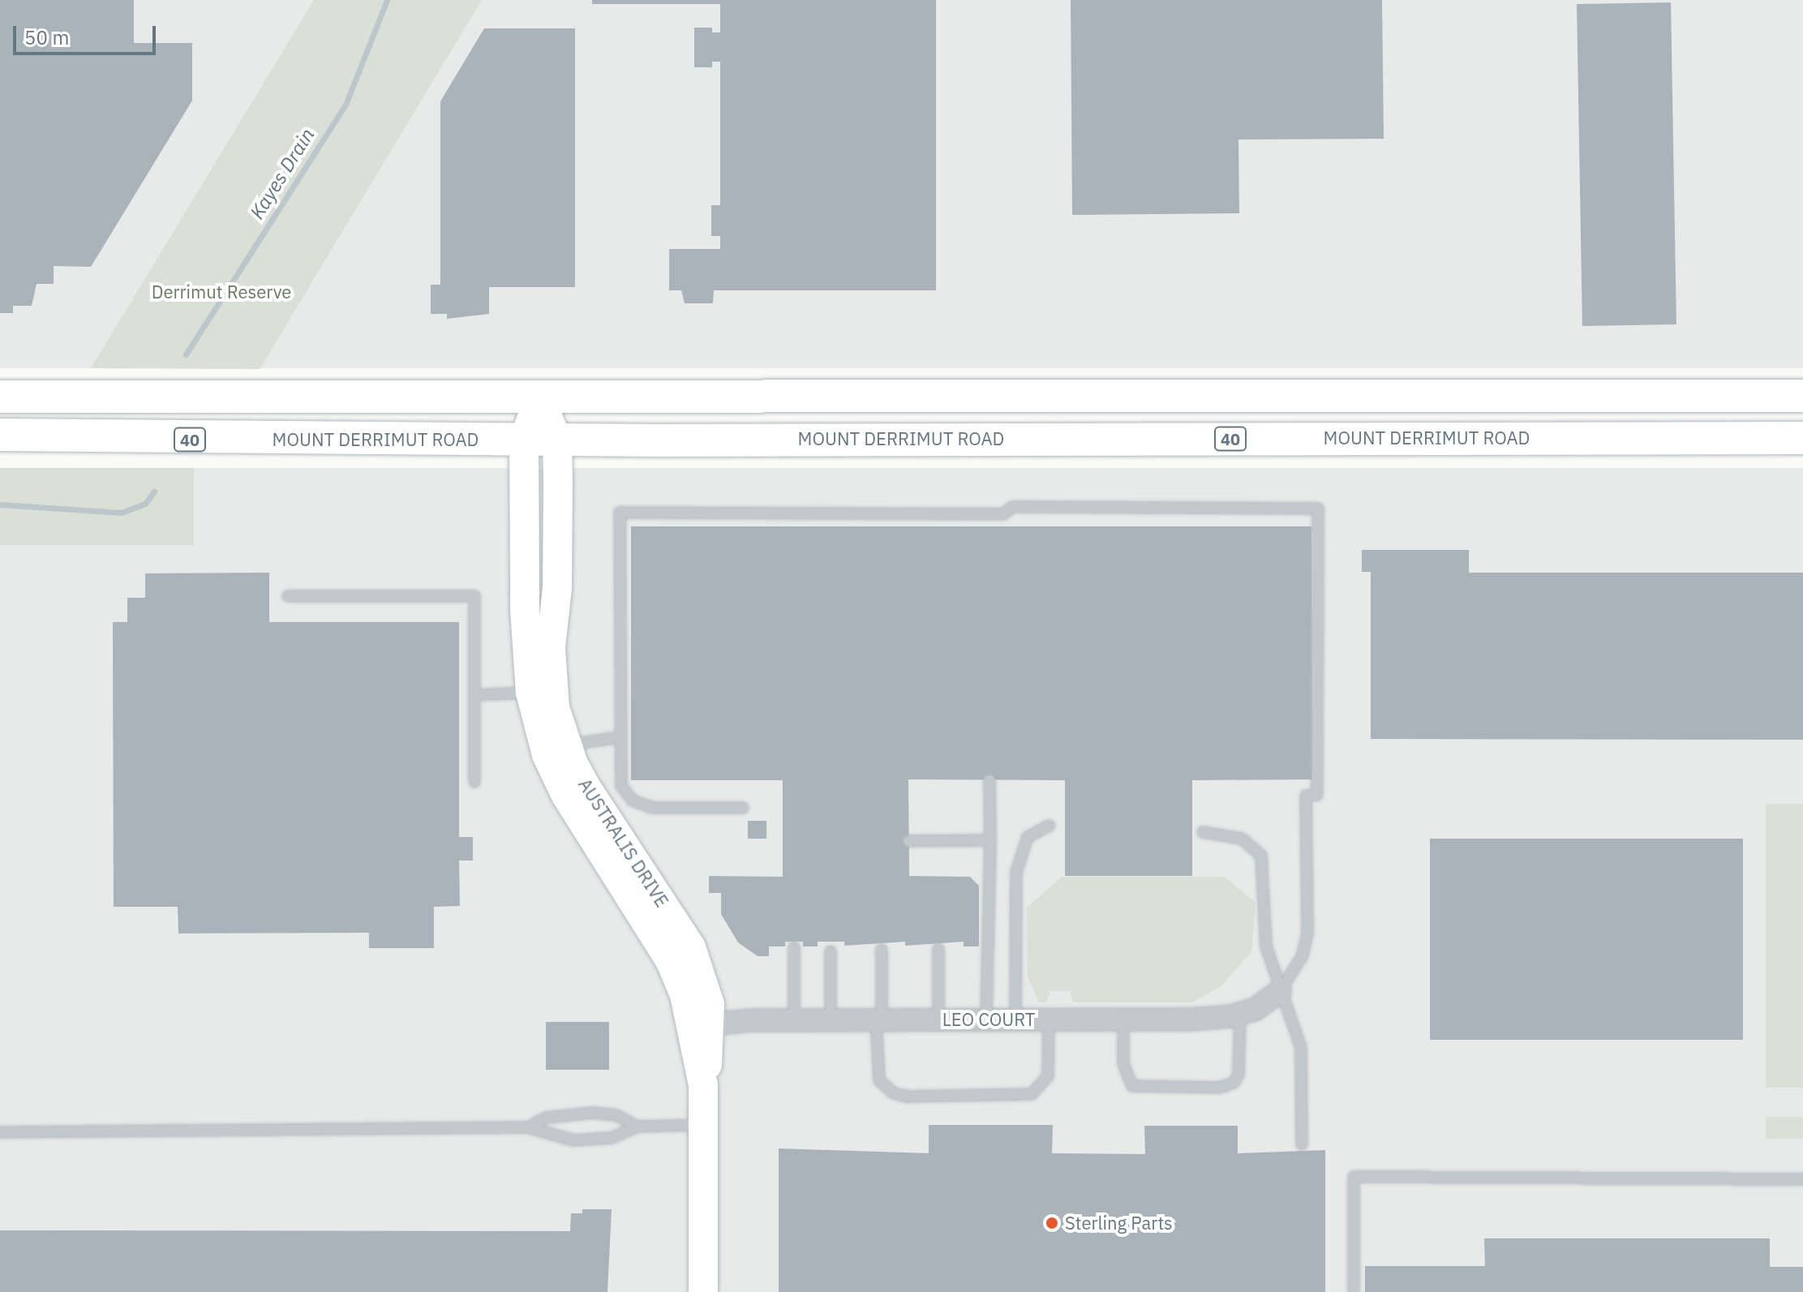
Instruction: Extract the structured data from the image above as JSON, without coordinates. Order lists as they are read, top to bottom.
{
  "streets": {
    "main road": ["MOUNT DERRIMUT ROAD", "40"],
    "street": ["AUSTRALIS DRIVE", "LEO COURT"]
  },
  "crossings": [
    ["MOUNT DERRIMUT ROAD", "AUSTRALIS DRIVE"],
    ["AUSTRALIS DRIVE", "LEO COURT"]
  ],
  "water": ["Kayes Drain"],
  "parks": ["Derrimut Reserve"],
  "places": ["Sterling Parts"],
  "scale_bar": "50 m"
}
